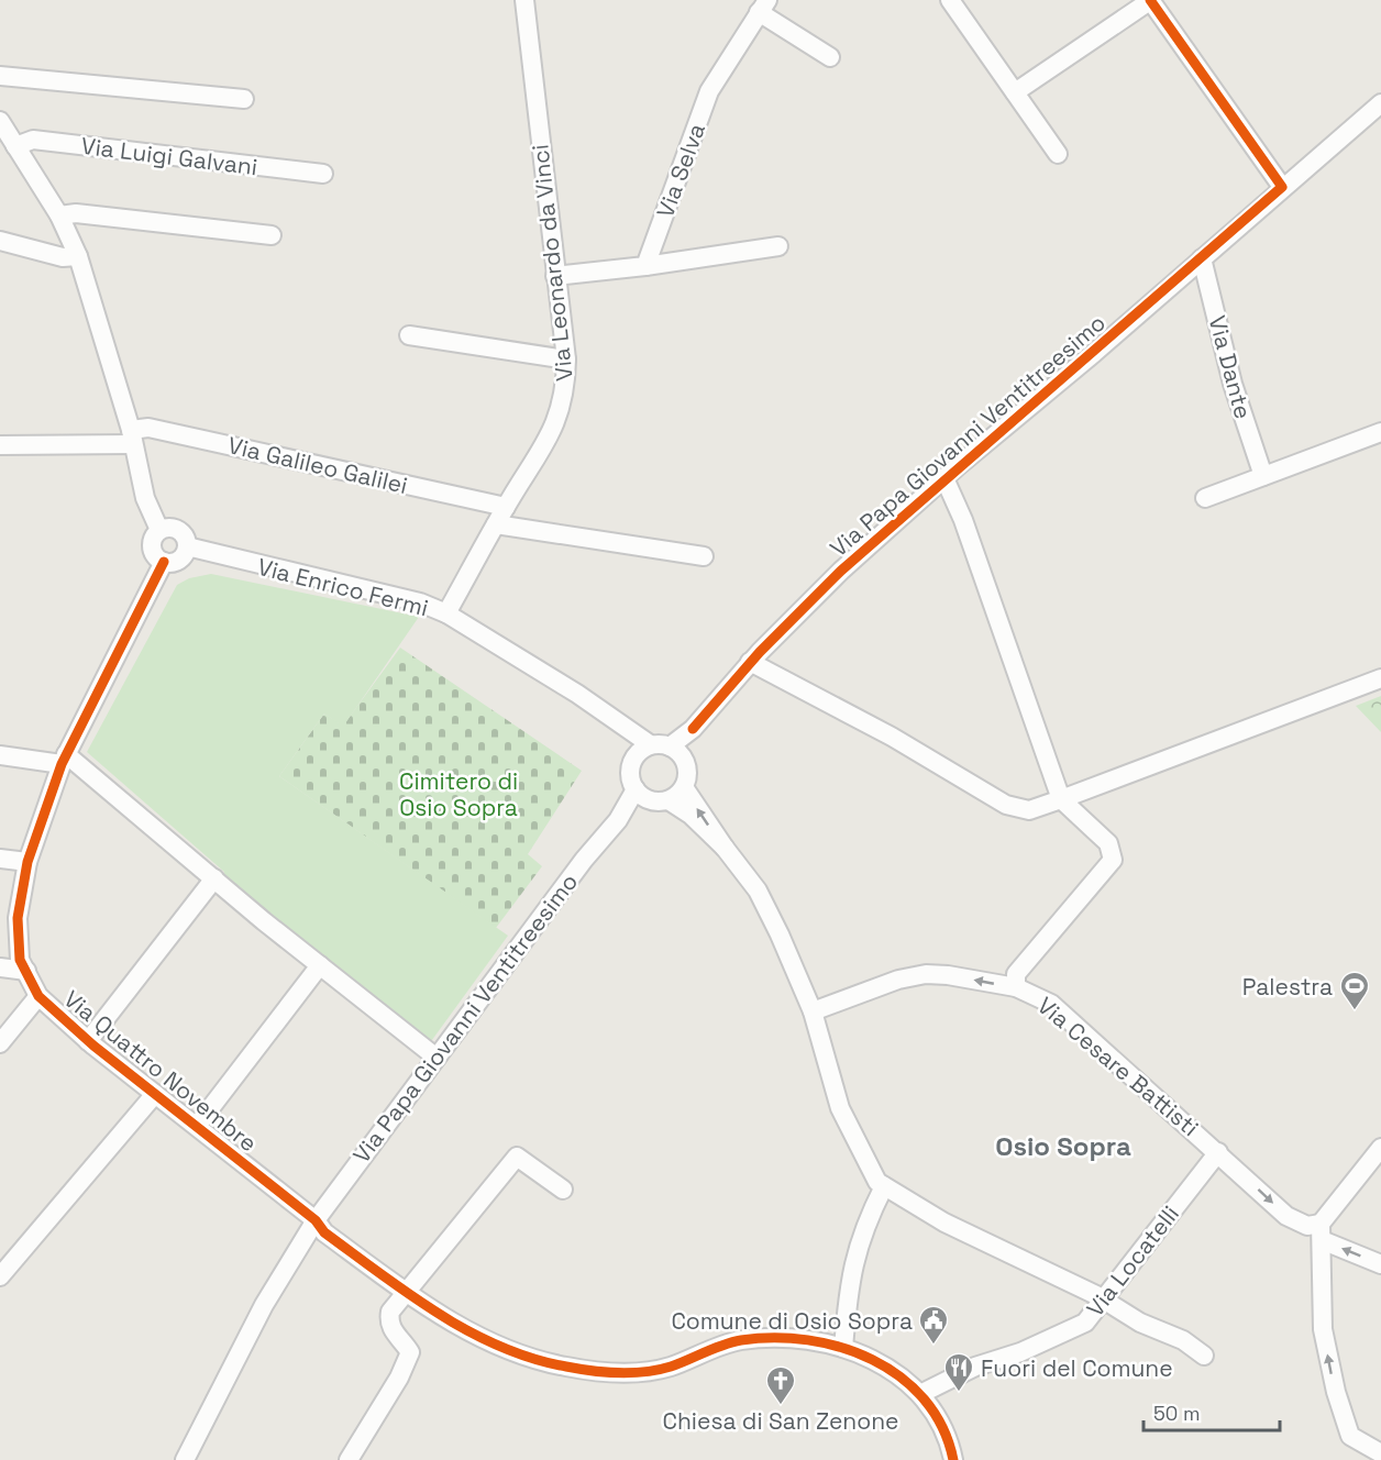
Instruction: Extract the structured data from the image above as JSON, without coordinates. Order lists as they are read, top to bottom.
{
  "streets": {
    "street": [
      "Via Luigi Galvani",
      "Via Selva",
      "Via Leonardo da Vinci",
      "Via Dante",
      "Via Papa Giovanni Ventitreesimo",
      "Via Galileo Galilei",
      "Via Enrico Fermi",
      "Via Cesare Battisti",
      "Via Quattro Novembre",
      "Via Locatelli"
    ]
  },
  "crossings": [
    ["Via Leonardo da Vinci", "Via Galileo Galilei"],
    ["Via Leonardo da Vinci", "Via Enrico Fermi"],
    ["Via Dante", "Via Papa Giovanni Ventitreesimo"],
    ["Via Papa Giovanni Ventitreesimo", "Via Enrico Fermi"],
    ["Via Papa Giovanni Ventitreesimo", "Via Quattro Novembre"],
    ["Via Enrico Fermi", "Via Quattro Novembre"],
    ["Via Cesare Battisti", "Via Locatelli"],
    ["Via Quattro Novembre", "Via Locatelli"]
  ],
  "districts": ["Osio Sopra"],
  "parks": ["Cimitero di Osio Sopra"],
  "places": {
    "sports": ["Palestra"],
    "public building": ["Comune di Osio Sopra"],
    "restaurant": ["Fuori del Comune"],
    "church": ["Chiesa di San Zenone"]
  },
  "scale_bar": "50 m"
}
